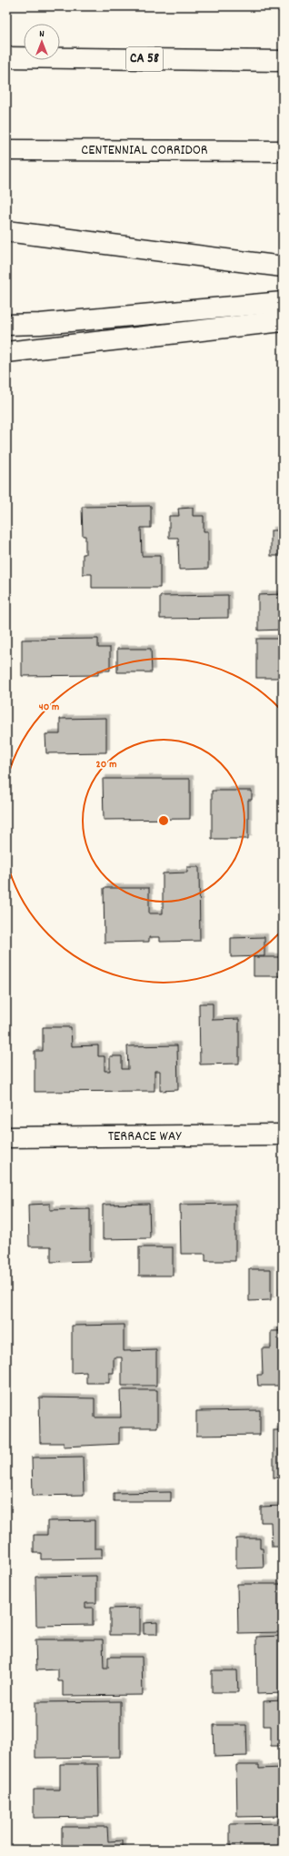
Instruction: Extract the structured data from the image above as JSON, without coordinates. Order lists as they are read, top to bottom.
{
  "streets": {
    "main road": ["CA 58", "CENTENNIAL CORRIDOR", "TERRACE WAY"]
  },
  "north": "top",
  "rings": ["40 m", "20 m"]
}
